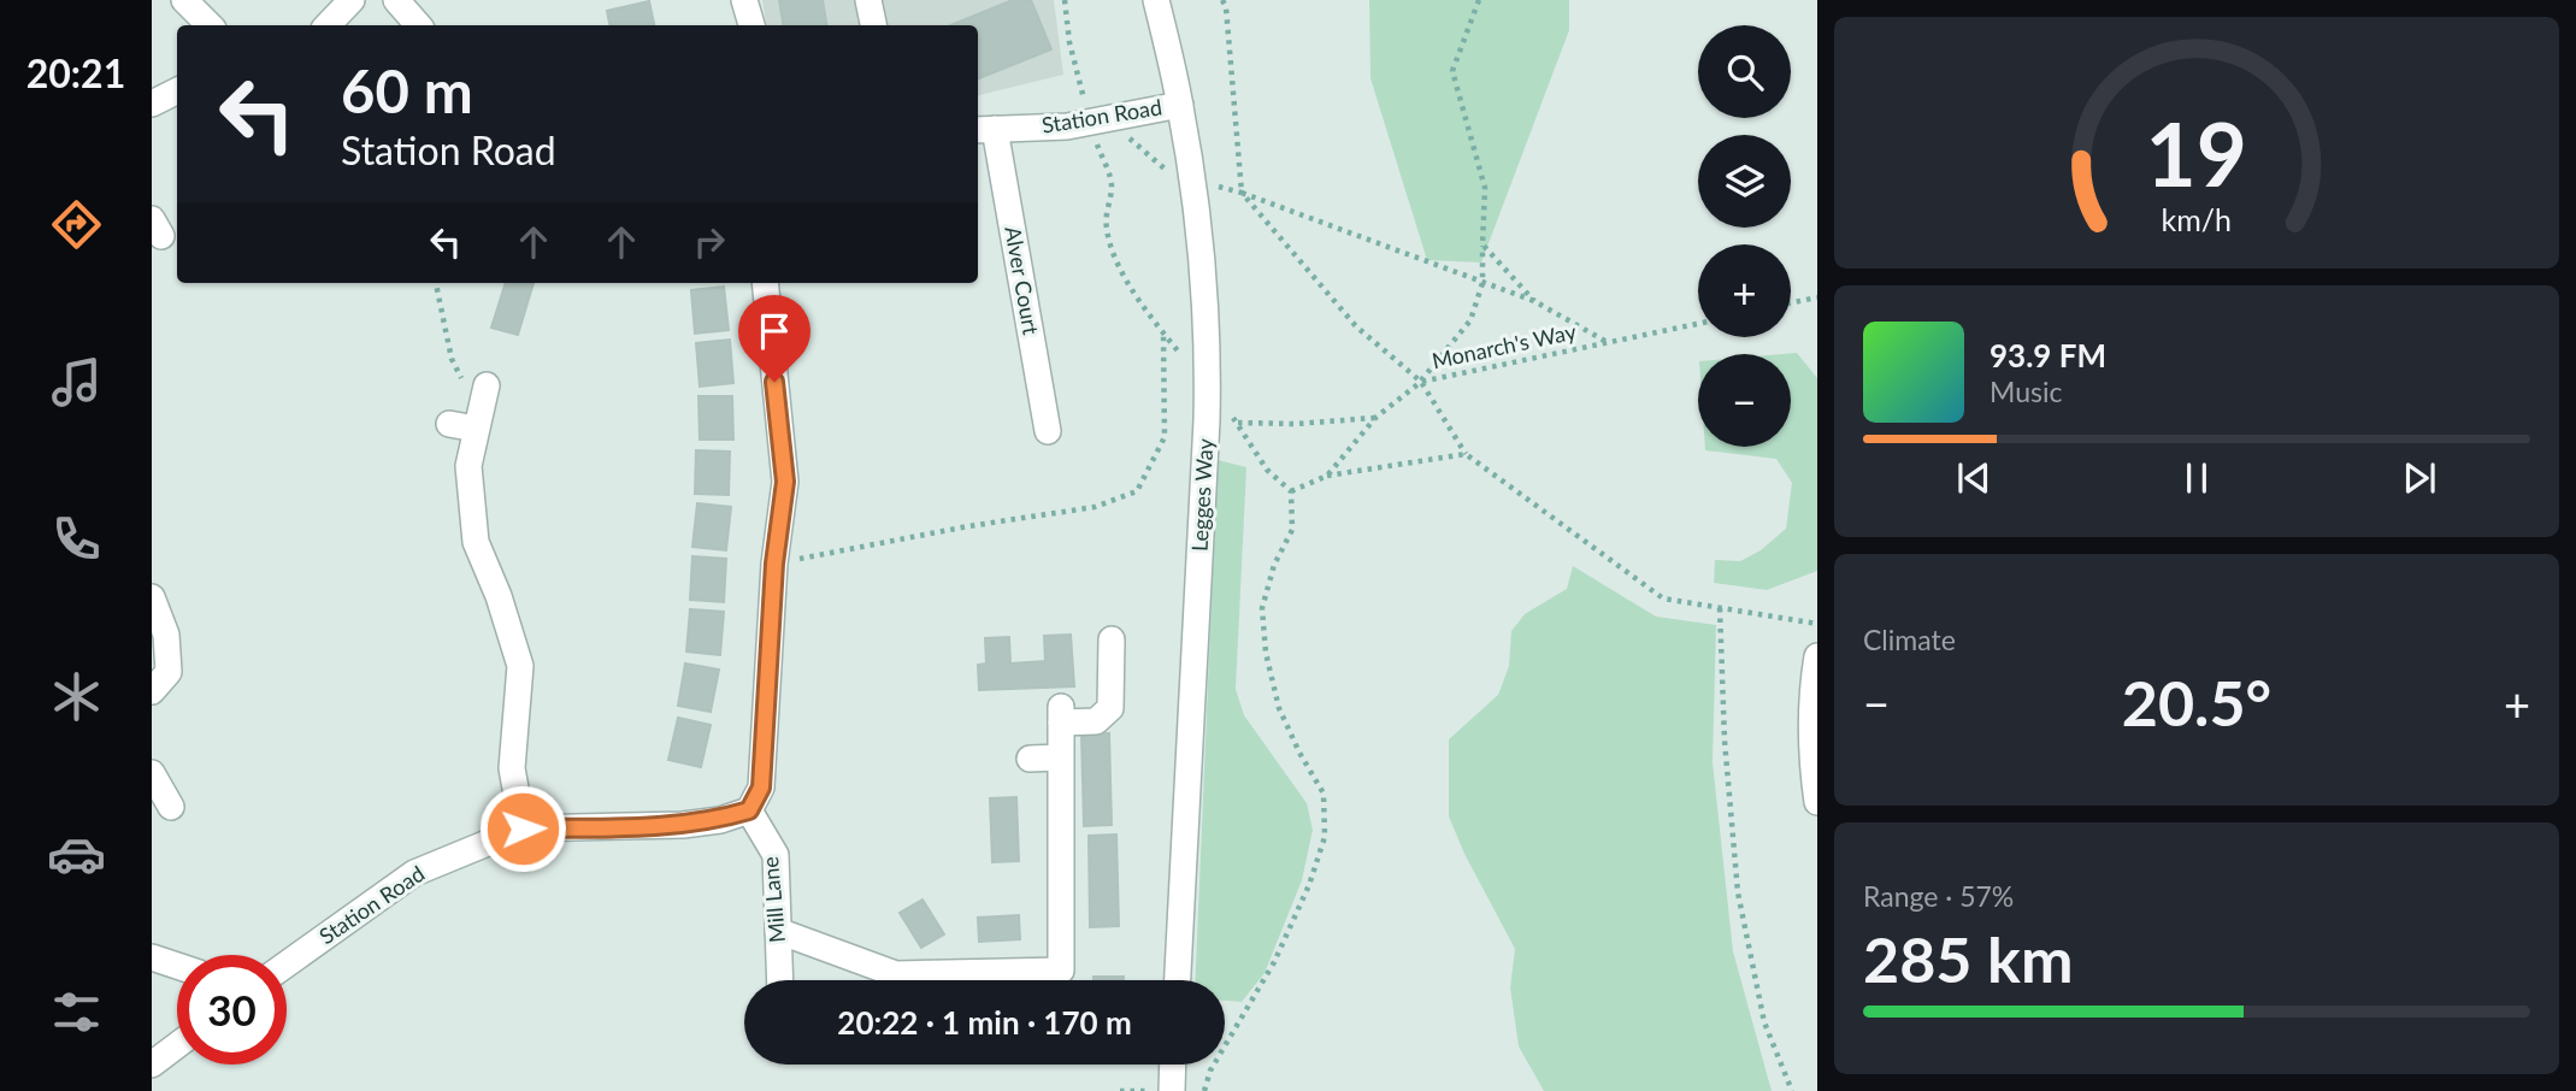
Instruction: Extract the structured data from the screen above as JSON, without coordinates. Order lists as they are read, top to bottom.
{
  "streets": {
    "street": [
      "Station Road",
      "Alver Court",
      "Legges Way",
      "Mill Lane"
    ],
    "path": ["Monarch's Way"]
  },
  "crossings": [
    ["Station Road", "Alver Court"],
    ["Station Road", "Legges Way"],
    ["Station Road", "Mill Lane"]
  ],
  "page": {
    "tabs": "20:21",
    "map_buttons": ["+", "−"],
    "turn": ["60 m", "Station Road"],
    "song": ["93.9 FM", "Music"],
    "tile": [
      "Climate",
      ["Range · 57%", "285 km"]
    ],
    "heat": ["−", "20.5°", "+"],
    "limit": "30",
    "trip": "20:22 · 1 min · 170 m",
    "gauge": ["19", "km/h"]
  }
}
